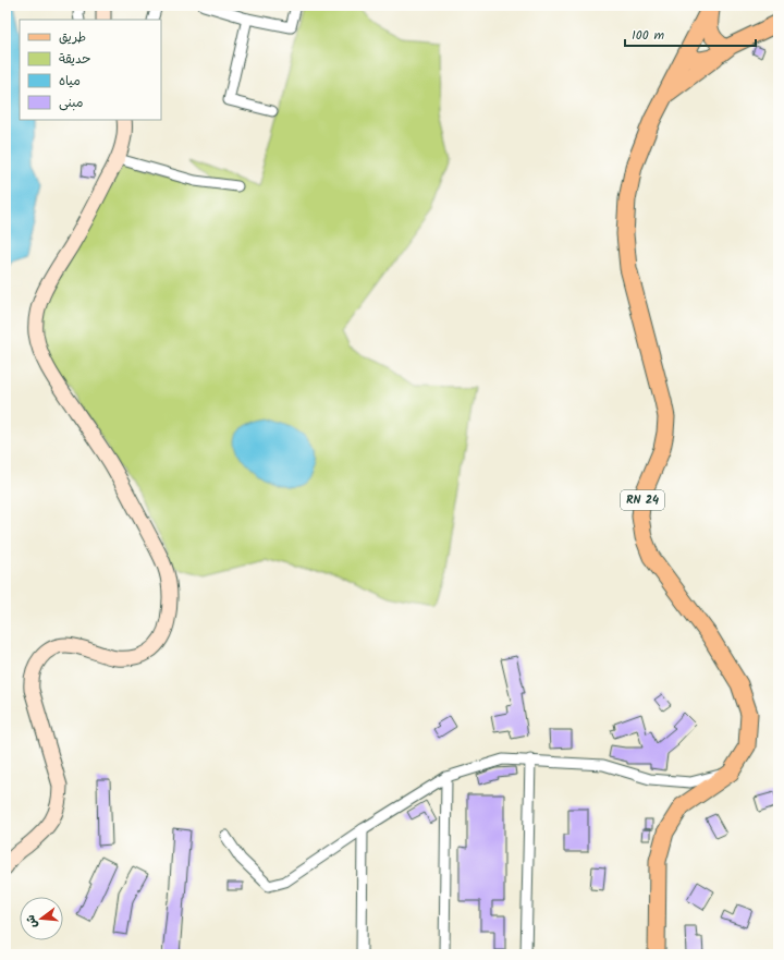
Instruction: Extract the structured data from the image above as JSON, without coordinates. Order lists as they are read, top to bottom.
{
  "streets": {
    "main road": ["RN 24"]
  },
  "legend": [
    "طريق",
    "حديقة",
    "مياه",
    "مبنى"
  ],
  "scale_bar": "100 m",
  "north": "left"
}
